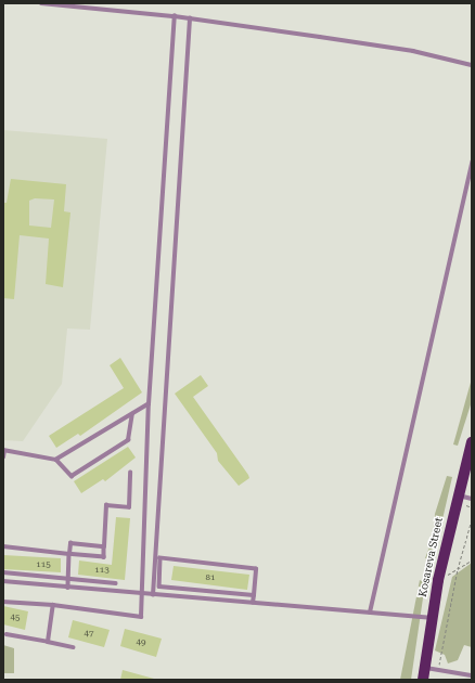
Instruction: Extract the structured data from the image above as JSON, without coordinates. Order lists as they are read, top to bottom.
{
  "streets": {
    "main road": ["Kosareva Street"]
  },
  "house_numbers": [
    "115",
    "113",
    "81",
    "45",
    "47",
    "49"
  ]
}
